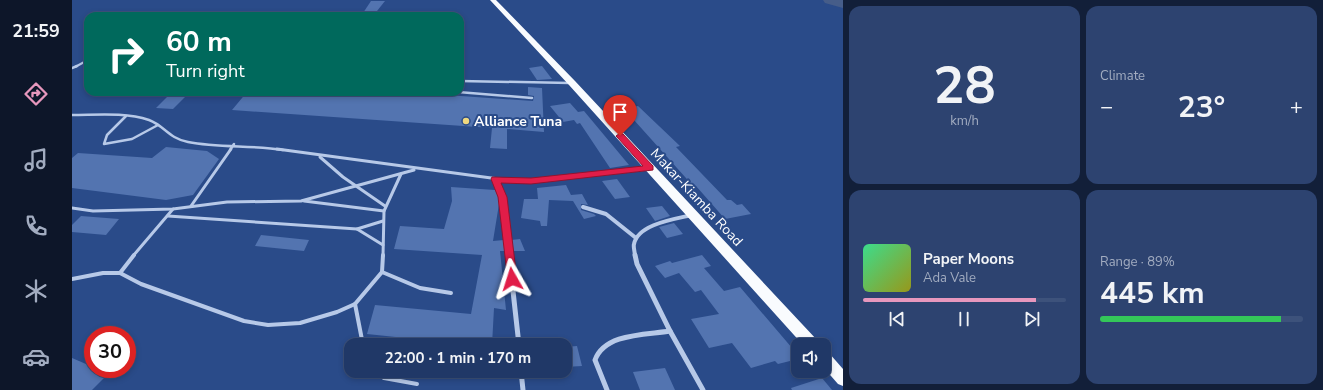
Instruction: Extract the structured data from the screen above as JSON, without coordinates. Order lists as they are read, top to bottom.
{
  "streets": {
    "main road": ["Makar-Kiamba Road"]
  },
  "places": ["Alliance Tuna"],
  "page": {
    "tabs": "21:59",
    "tile": [
      ["28", "km/h"],
      "Climate",
      ["Range · 89%", "445 km"]
    ],
    "turn": ["60 m", "Turn right"],
    "heat": ["−", "23°", "+"],
    "song": ["Paper Moons", "Ada Vale"],
    "limit": "30",
    "trip": "22:00 · 1 min · 170 m"
  }
}
